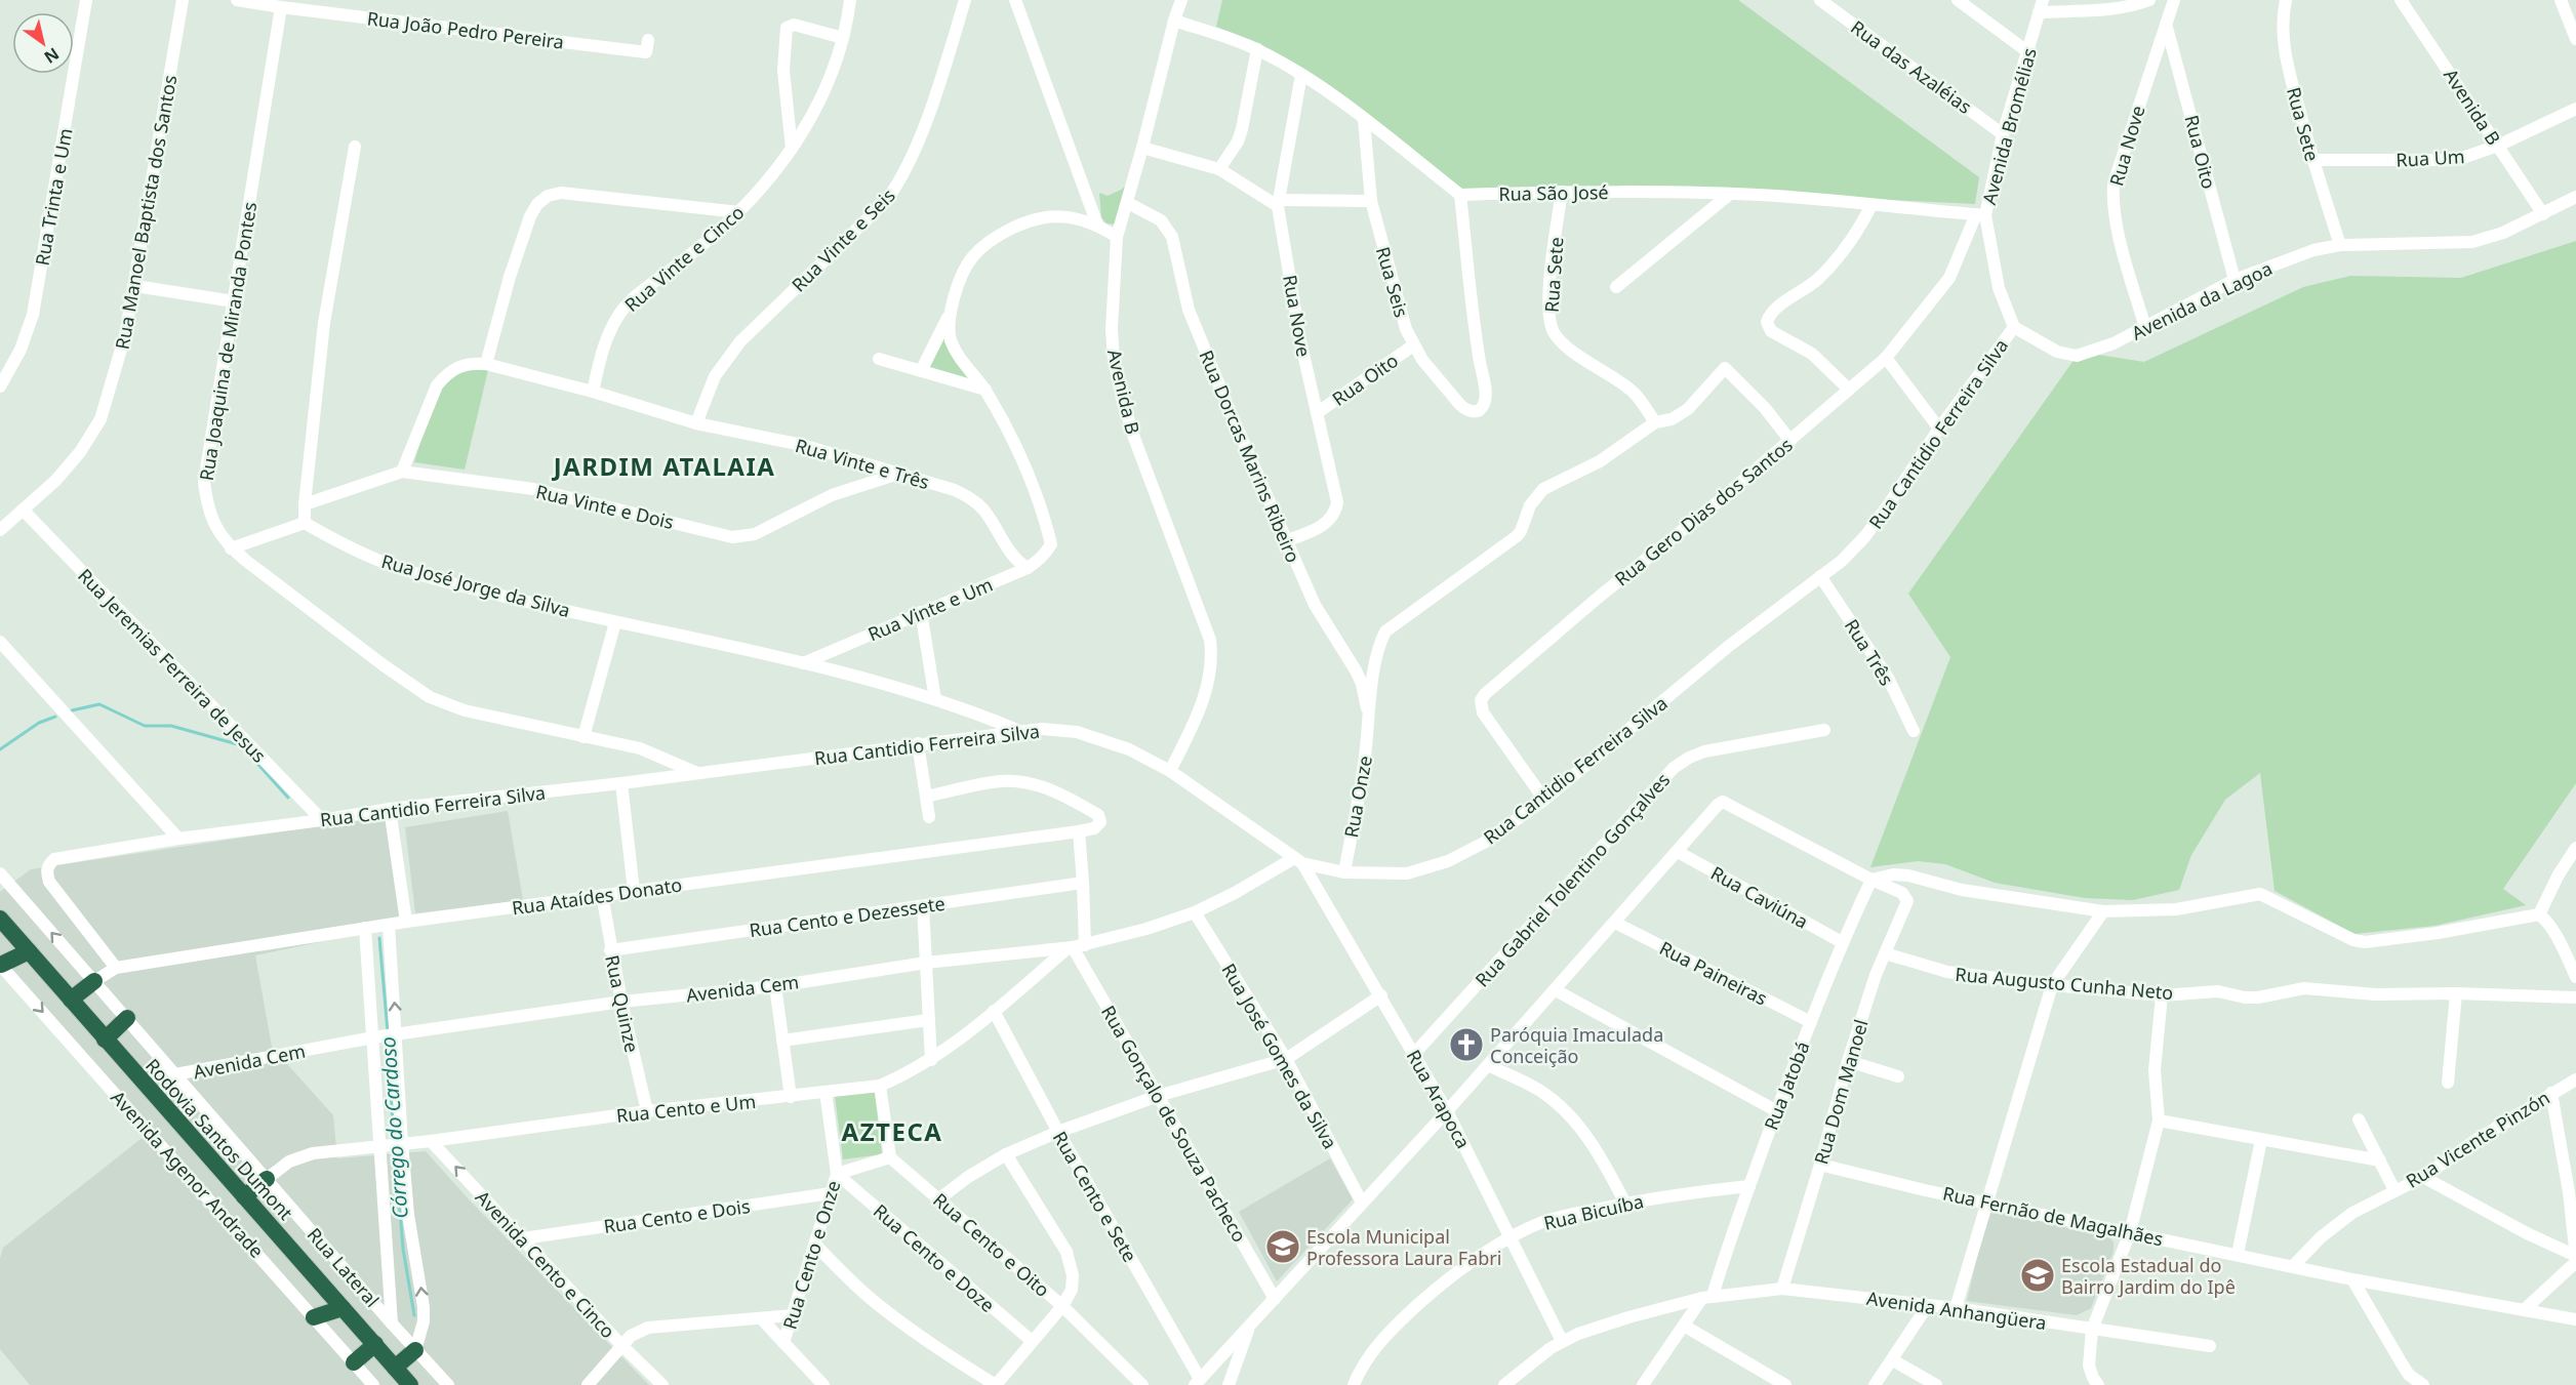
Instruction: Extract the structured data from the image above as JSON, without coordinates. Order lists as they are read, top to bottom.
{
  "streets": {
    "highway": ["Rodovia Santos Dumont"],
    "street": [
      "Rua João Pedro Pereira",
      "Rua das Azaléias",
      "Avenida B",
      "Rua Sete",
      "Avenida Bromélias",
      "Rua Nove",
      "Rua Oito",
      "Rua Um",
      "Rua São José",
      "Rua Trinta e Um",
      "Rua Manoel Baptista dos Santos",
      "Rua Vinte e Seis",
      "Rua Vinte e Cinco",
      "Rua Seis",
      "Avenida da Lagoa",
      "Rua Joaquina de Miranda Pontes",
      "Rua Cantidio Ferreira Silva",
      "Rua Dorcas Marins Ribeiro",
      "Rua Vinte e Três",
      "Rua Vinte e Dois",
      "Rua Gero Dias dos Santos",
      "Rua José Jorge da Silva",
      "Rua Vinte e Um",
      "Rua Três",
      "Rua Jeremias Ferreira de Jesus",
      "Rua Onze",
      "Rua Gabriel Tolentino Gonçalves",
      "Rua Ataídes Donato",
      "Rua Caviúna",
      "Rua Cento e Dezessete",
      "Rua Paineiras",
      "Rua Augusto Cunha Neto",
      "Avenida Cem",
      "Rua Quinze",
      "Rua José Gomes da Silva",
      "Rua Jatobá",
      "Rua Dom Manoel",
      "Rua Arapoca",
      "Rua Cento e Um",
      "Rua Gonçalo de Souza Pacheco",
      "Rua Vicente Pinzón",
      "Avenida Agenor Andrade",
      "Rua Cento e Sete",
      "Rua Bicuíba",
      "Rua Cento e Dois",
      "Rua Fernão de Magalhães",
      "Rua Cento e Oito",
      "Rua Cento e Onze",
      "Rua Cento e Doze",
      "Avenida Cento e Cinco",
      "Rua Lateral",
      "Avenida Anhangüera"
    ]
  },
  "crossings": [
    ["Rua João Pedro Pereira", "Rua Joaquina de Miranda Pontes"],
    ["Rua das Azaléias", "Avenida Bromélias"],
    ["Avenida B", "Rua Um"],
    ["Avenida B", "Avenida da Lagoa"],
    ["Avenida B", "Rua Cantidio Ferreira Silva"],
    ["Avenida B", "Rua Dorcas Marins Ribeiro"],
    ["Rua Sete", "Rua Um"],
    ["Rua Sete", "Rua São José"],
    ["Rua Sete", "Avenida da Lagoa"],
    ["Rua Sete", "Rua Onze"],
    ["Avenida Bromélias", "Rua São José"],
    ["Avenida Bromélias", "Avenida da Lagoa"],
    ["Avenida Bromélias", "Rua Cantidio Ferreira Silva"],
    ["Avenida Bromélias", "Rua Gero Dias dos Santos"],
    ["Rua Nove", "Rua Oito"],
    ["Rua Nove", "Avenida da Lagoa"],
    ["Rua Nove", "Rua Dorcas Marins Ribeiro"],
    ["Rua Oito", "Rua Seis"],
    ["Rua Oito", "Avenida da Lagoa"],
    ["Rua São José", "Rua Seis"],
    ["Rua São José", "Rua Gero Dias dos Santos"],
    ["Rua Manoel Baptista dos Santos", "Rua Jeremias Ferreira de Jesus"],
    ["Rua Vinte e Seis", "Rua Vinte e Três"],
    ["Rua Vinte e Cinco", "Rua Vinte e Três"],
    ["Avenida da Lagoa", "Rua Cantidio Ferreira Silva"],
    ["Rua Joaquina de Miranda Pontes", "Rua Cantidio Ferreira Silva"],
    ["Rua Cantidio Ferreira Silva", "Rua Gero Dias dos Santos"],
    ["Rua Cantidio Ferreira Silva", "Rua José Jorge da Silva"],
    ["Rua Cantidio Ferreira Silva", "Rua Três"],
    ["Rua Cantidio Ferreira Silva", "Rua Jeremias Ferreira de Jesus"],
    ["Rua Cantidio Ferreira Silva", "Rua Onze"],
    ["Rua Cantidio Ferreira Silva", "Rua Ataídes Donato"],
    ["Rua Cantidio Ferreira Silva", "Avenida Cem"],
    ["Rua Cantidio Ferreira Silva", "Rua Arapoca"],
    ["Rua Dorcas Marins Ribeiro", "Rua Onze"],
    ["Rua Vinte e Três", "Rua Vinte e Dois"],
    ["Rua Vinte e Três", "Rua Vinte e Um"],
    ["Rua Gero Dias dos Santos", "Rua Onze"],
    ["Rua José Jorge da Silva", "Rua Vinte e Um"],
    ["Rua Gabriel Tolentino Gonçalves", "Rua Arapoca"],
    ["Rua Ataídes Donato", "Rua Quinze"],
    ["Rua Ataídes Donato", "Rua Lateral"],
    ["Rua Caviúna", "Rua Jatobá"],
    ["Rua Cento e Dezessete", "Rua Quinze"],
    ["Rua Paineiras", "Rua Jatobá"],
    ["Rua Augusto Cunha Neto", "Rua Dom Manoel"],
    ["Avenida Cem", "Rua Quinze"],
    ["Avenida Cem", "Rua José Gomes da Silva"],
    ["Avenida Cem", "Rua Arapoca"],
    ["Avenida Cem", "Rua Cento e Um"],
    ["Avenida Cem", "Rua Gonçalo de Souza Pacheco"],
    ["Avenida Cem", "Rua Lateral"],
    ["Rua Quinze", "Rua Cento e Um"],
    ["Rua Jatobá", "Rua Dom Manoel"],
    ["Rua Jatobá", "Rua Bicuíba"],
    ["Rua Jatobá", "Avenida Anhangüera"],
    ["Rua Dom Manoel", "Rua Fernão de Magalhães"],
    ["Rua Dom Manoel", "Avenida Anhangüera"],
    ["Rua Arapoca", "Rua Bicuíba"],
    ["Rua Arapoca", "Avenida Anhangüera"],
    ["Rua Cento e Um", "Rua Gonçalo de Souza Pacheco"],
    ["Rua Cento e Um", "Rua Cento e Sete"],
    ["Rua Cento e Um", "Rua Cento e Onze"],
    ["Rua Cento e Um", "Avenida Cento e Cinco"],
    ["Rua Cento e Um", "Rua Lateral"],
    ["Rua Vicente Pinzón", "Rua Fernão de Magalhães"],
    ["Rua Cento e Dois", "Rua Cento e Onze"],
    ["Rua Cento e Dois", "Avenida Cento e Cinco"],
    ["Rua Cento e Onze", "Rua Cento e Doze"]
  ],
  "one_way": ["Avenida Agenor Andrade", "Avenida Cento e Cinco"],
  "districts": ["JARDIM ATALAIA", "AZTECA"],
  "water": ["Córrego do Cardoso"],
  "places": {
    "church": ["Paróquia Imaculada Conceição"],
    "school or university": ["Escola Municipal Professora Laura Fabri", "Escola Estadual do Bairro Jardim do Ipê"]
  },
  "north": "bottom right"
}
